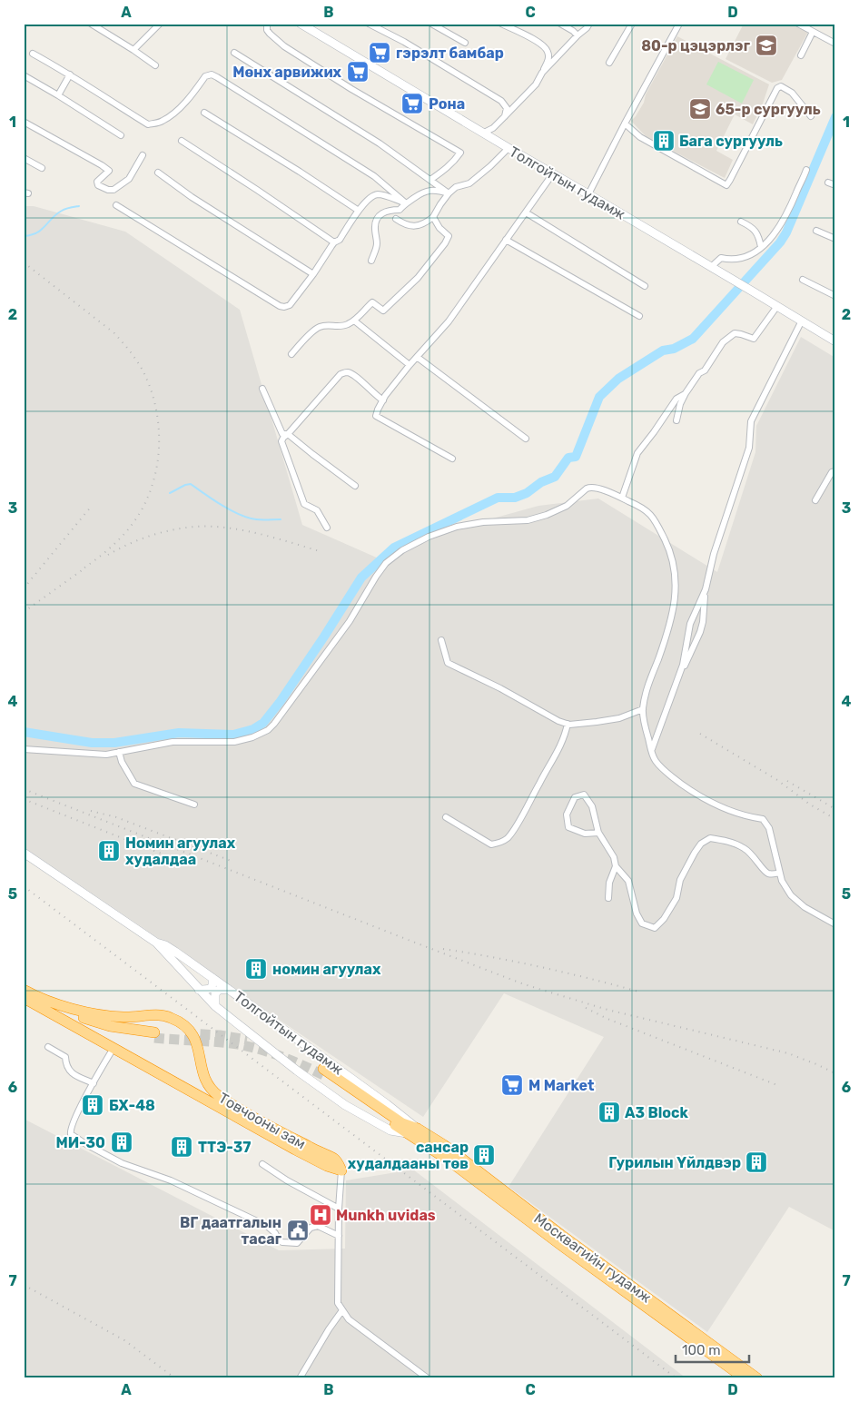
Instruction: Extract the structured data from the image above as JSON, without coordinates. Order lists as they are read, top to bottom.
{
  "streets": {
    "highway": ["Товчооны зам", "Москвагийн гудамж"],
    "main road": ["Толгойтын гудамж"]
  },
  "crossings": [
    ["Толгойтын гудамж", "Москвагийн гудамж"]
  ],
  "places": {
    "school or university": ["80-р цэцэрлэг", "65-р сургууль"],
    "supermarket": [
      "гэрэлт бамбар",
      "Мөнх арвижих",
      "Рона",
      "М Market"
    ],
    "building": [
      "Бага сургууль",
      "Номин агуулах худалдаа",
      "номин агуулах",
      "БХ-48",
      "A3 Block",
      "МИ-30",
      "ТТЭ-37",
      "сансар худалдааны төв",
      "Гурилын Үйлдвэр"
    ],
    "hospital": ["Munkh uvidas"],
    "public building": ["ВГ даатгалын тасаг"]
  },
  "scale_bar": "100 m",
  "grid": {
    "columns": [
      "A",
      "B",
      "C",
      "D"
    ],
    "rows": [
      "1",
      "2",
      "3",
      "4",
      "5",
      "6",
      "7"
    ]
  }
}
